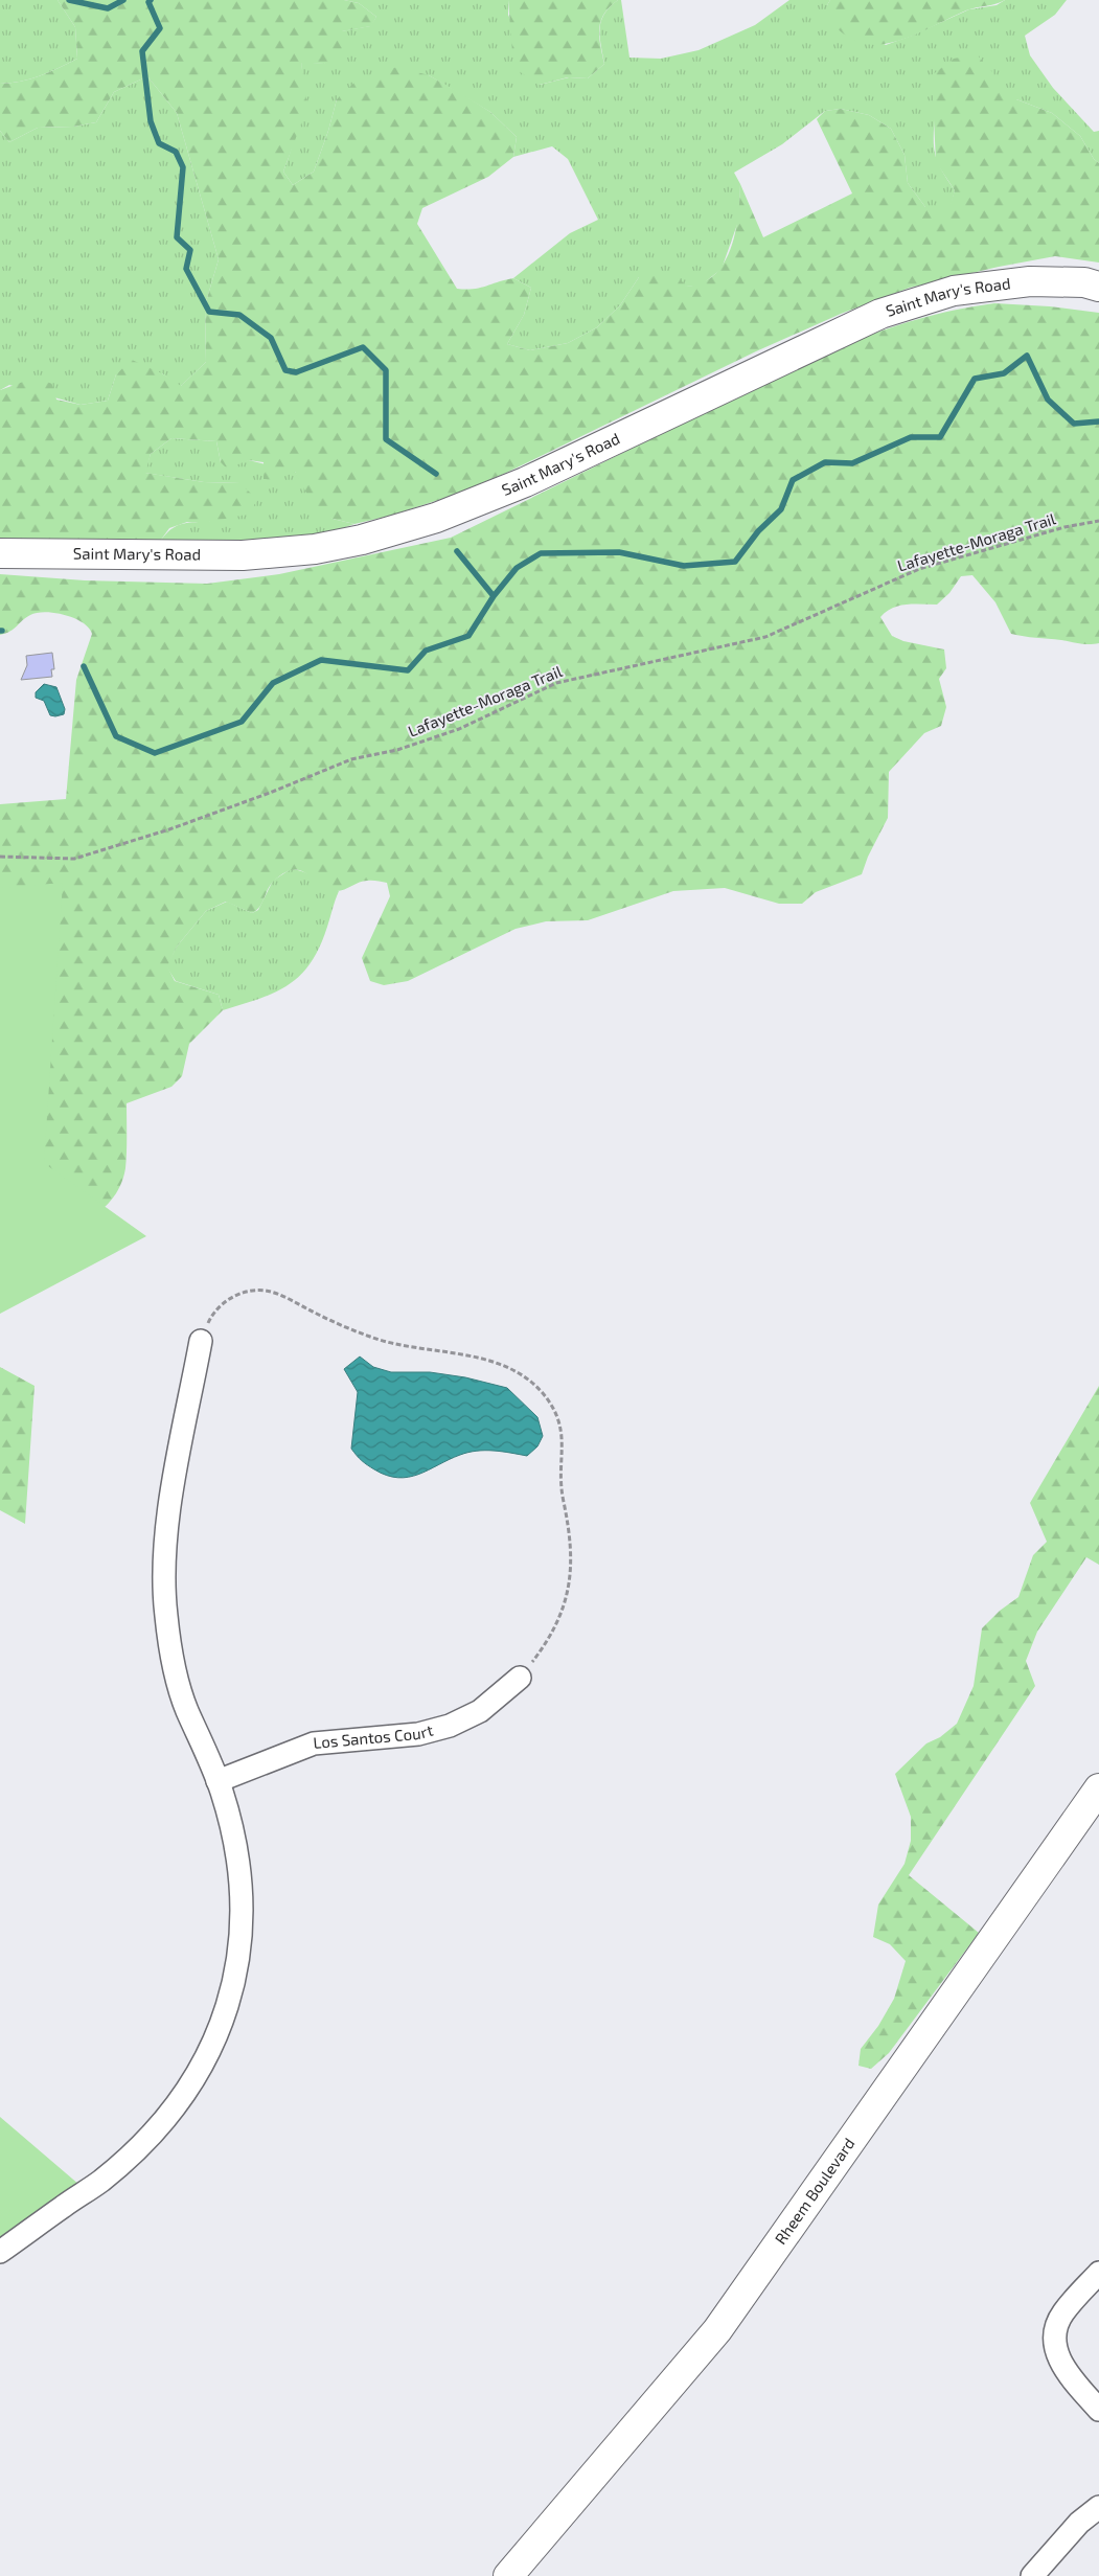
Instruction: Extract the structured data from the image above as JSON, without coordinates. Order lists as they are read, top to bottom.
{
  "streets": {
    "street": ["Saint Mary's Road", "Los Santos Court", "Rheem Boulevard"],
    "path": ["Lafayette-Moraga Trail"]
  }
}
